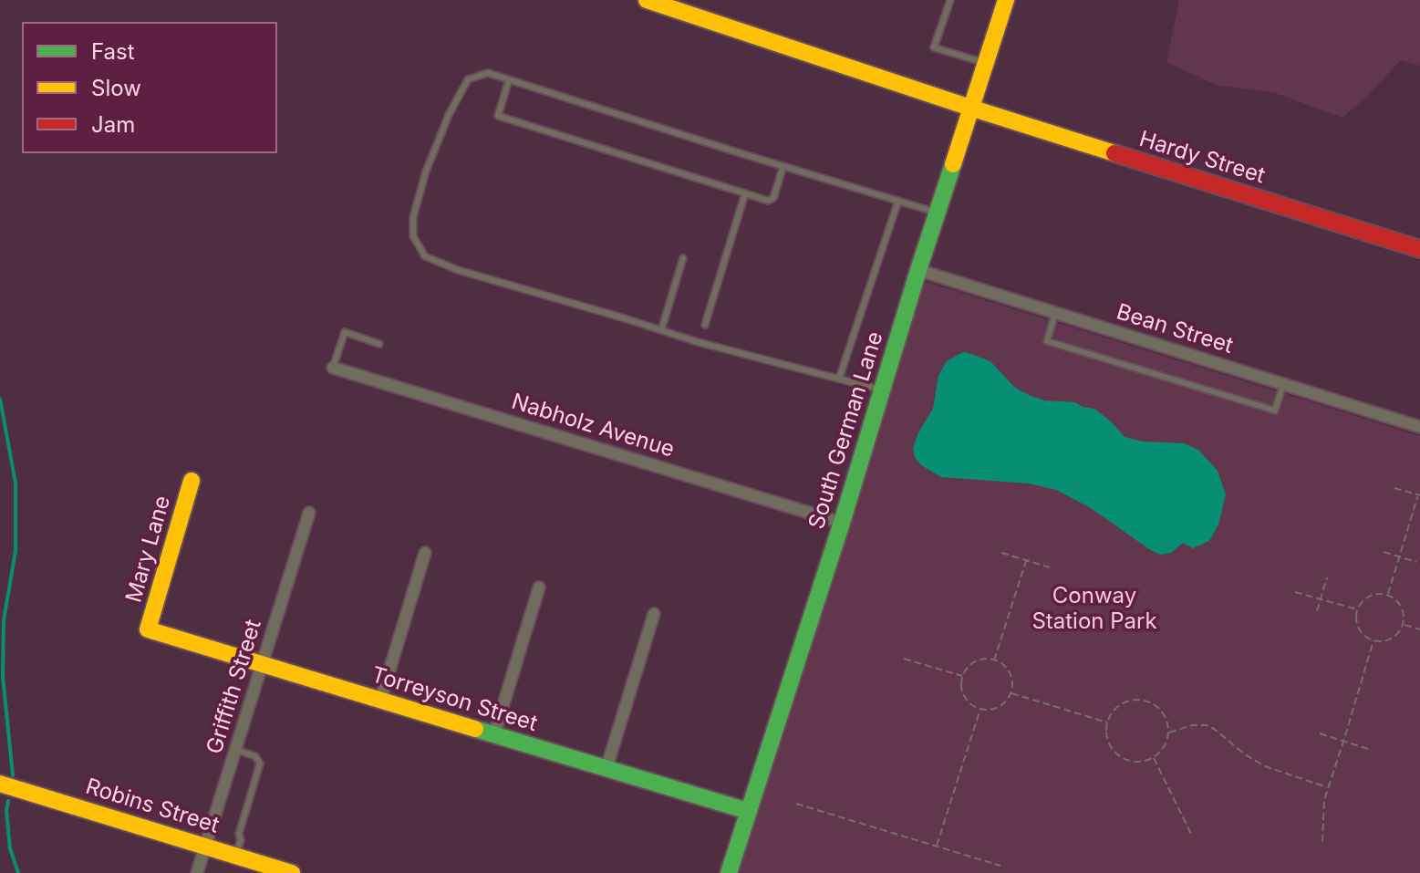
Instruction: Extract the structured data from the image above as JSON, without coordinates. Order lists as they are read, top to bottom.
{
  "streets": {
    "street": [
      "Hardy Street",
      "Bean Street",
      "Nabholz Avenue",
      "South German Lane",
      "Mary Lane",
      "Griffith Street",
      "Torreyson Street",
      "Robins Street"
    ]
  },
  "crossings": [
    ["Hardy Street", "South German Lane"],
    ["Bean Street", "South German Lane"],
    ["Nabholz Avenue", "South German Lane"],
    ["South German Lane", "Torreyson Street"],
    ["Mary Lane", "Torreyson Street"],
    ["Griffith Street", "Torreyson Street"],
    ["Griffith Street", "Robins Street"]
  ],
  "parks": ["Conway Station Park"],
  "legend": ["Fast", "Slow", "Jam"]
}
